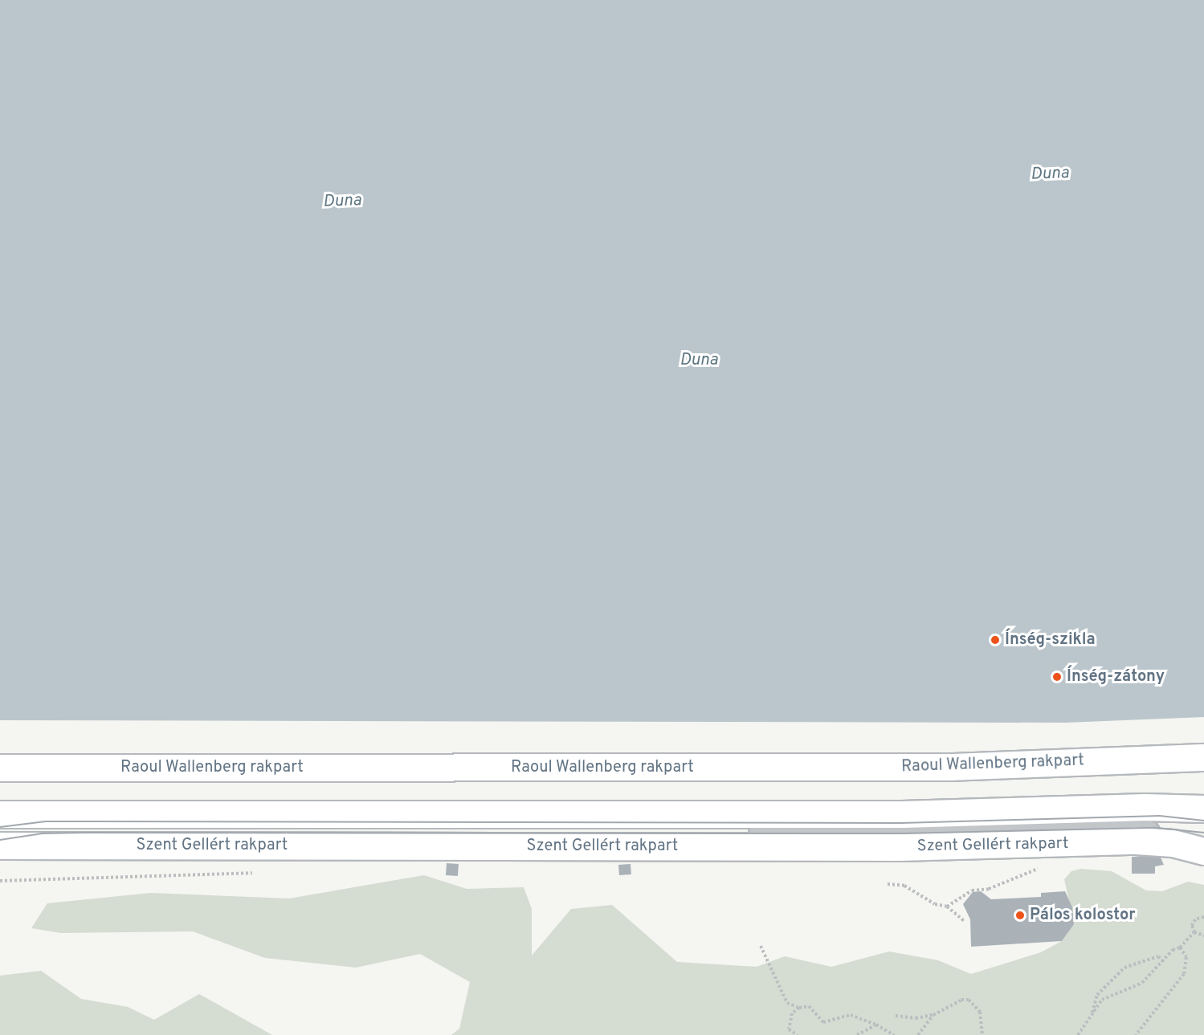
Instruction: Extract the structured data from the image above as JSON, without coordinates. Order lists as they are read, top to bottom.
{
  "streets": {
    "main road": ["Raoul Wallenberg rakpart", "Szent Gellért rakpart"]
  },
  "water": ["Duna"],
  "places": ["Ínség-szikla", "Ínség-zátony", "Pálos kolostor"]
}
